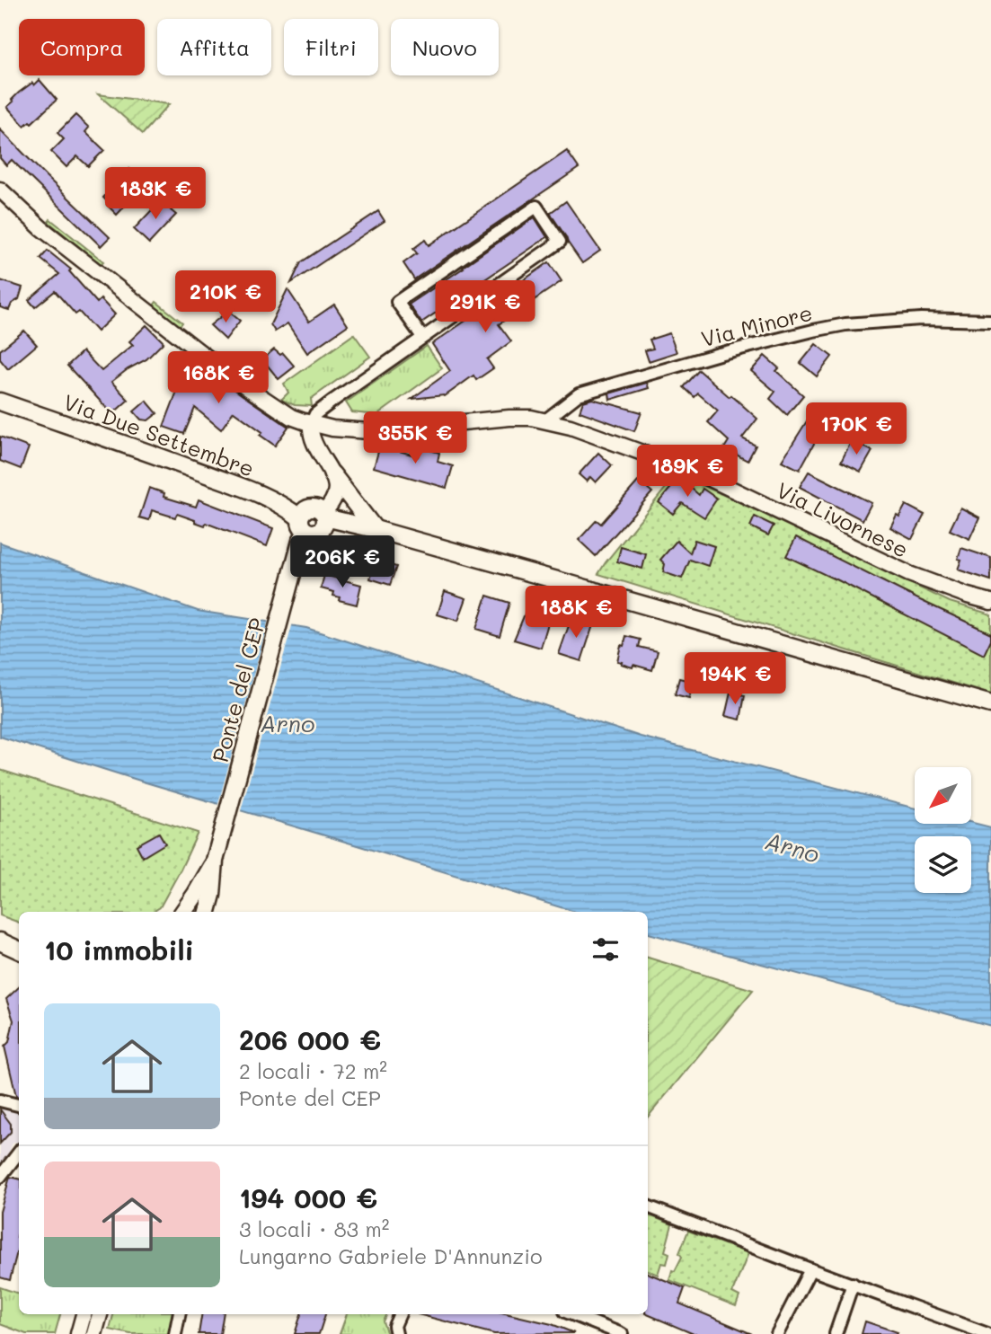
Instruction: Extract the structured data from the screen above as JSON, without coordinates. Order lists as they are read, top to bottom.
{
  "streets": {
    "main road": ["Via Due Settembre", "Ponte del CEP"],
    "street": ["Via Minore", "Via Livornese"]
  },
  "crossings": [
    ["Via Minore", "Via Livornese"],
    ["Via Due Settembre", "Ponte del CEP"]
  ],
  "water": ["Arno"],
  "north": "bottom left",
  "page": {
    "chip": [
      "Compra",
      "Affitta",
      "Filtri",
      "Nuovo"
    ],
    "price": [
      "183K €",
      "210K €",
      "291K €",
      "168K €",
      "170K €",
      "355K €",
      "189K €",
      "206K €",
      "188K €",
      "194K €"
    ],
    "heading": "10 immobili",
    "list": [
      {
        "name": "206 000 €",
        "note": "2 locali · 72 m² · Ponte del CEP"
      },
      {
        "name": "194 000 €",
        "note": "3 locali · 83 m² · Lungarno Gabriele D'Annunzio"
      }
    ]
  }
}
